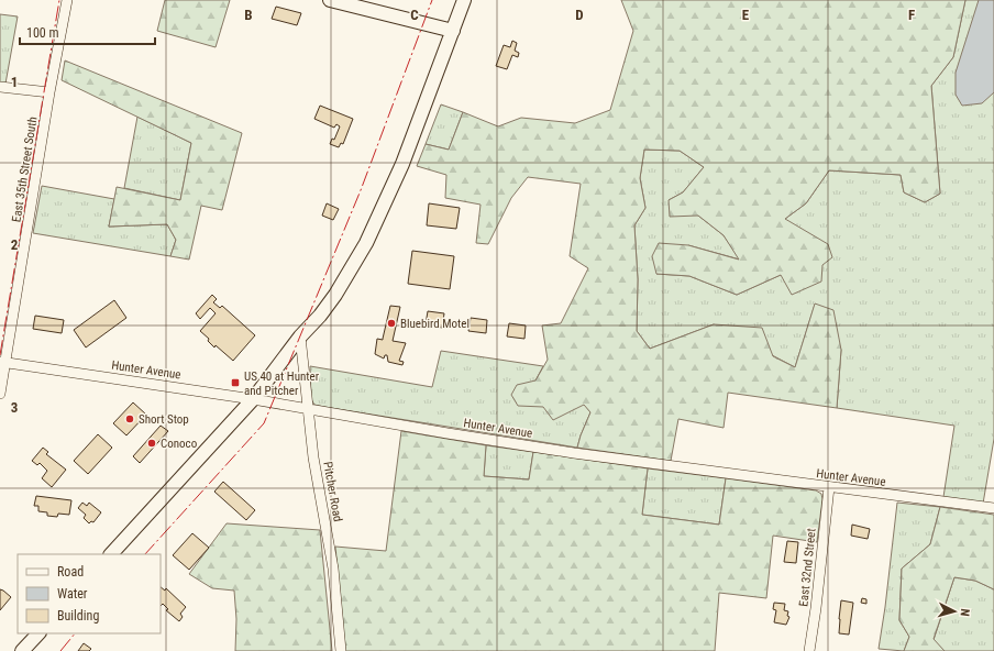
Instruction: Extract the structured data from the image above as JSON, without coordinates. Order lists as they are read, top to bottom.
{
  "streets": {
    "street": [
      "East 35th Street South",
      "Hunter Avenue",
      "Pitcher Road",
      "East 32nd Street"
    ]
  },
  "crossings": [
    ["East 35th Street South", "Hunter Avenue"],
    ["Hunter Avenue", "Pitcher Road"],
    ["Hunter Avenue", "East 32nd Street"]
  ],
  "places": {
    "other": ["Bluebird Motel", "Short Stop", "Conoco"],
    "transit": ["US 40 at Hunter and Pitcher"]
  },
  "legend": ["Road", "Water", "Building"],
  "scale_bar": "100 m",
  "north": "right",
  "grid": {
    "columns": [
      "B",
      "C",
      "D",
      "E",
      "F"
    ],
    "rows": ["1", "2", "3"]
  }
}
